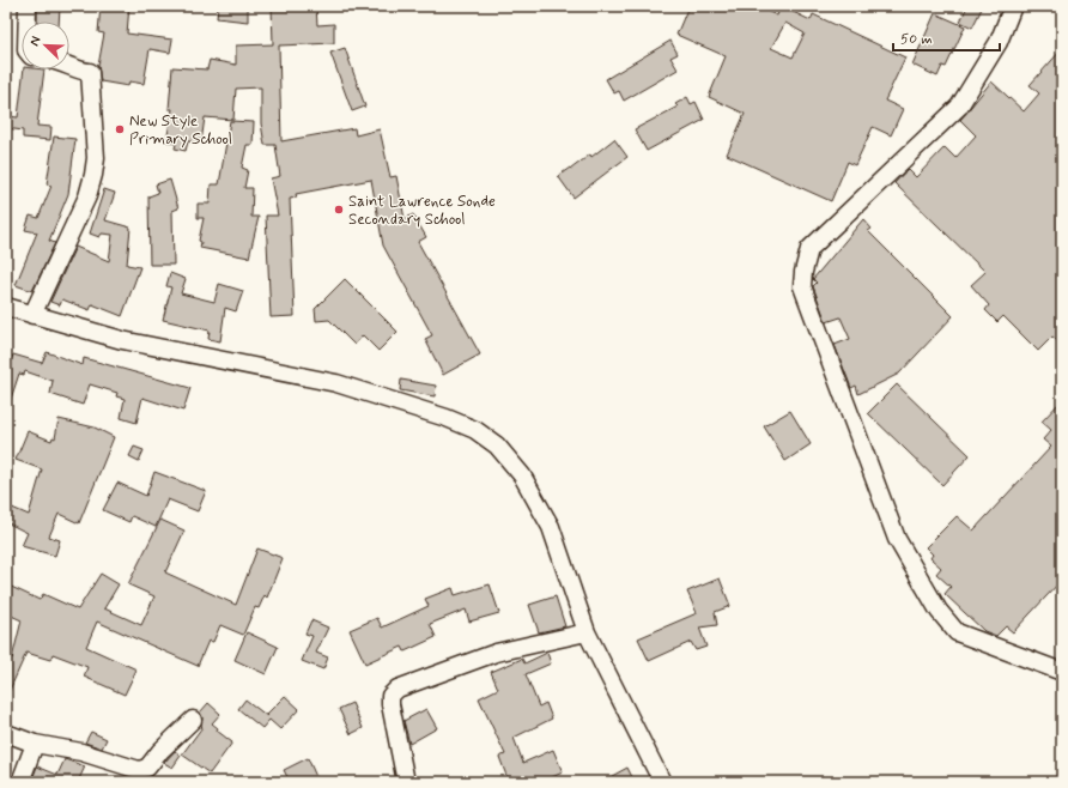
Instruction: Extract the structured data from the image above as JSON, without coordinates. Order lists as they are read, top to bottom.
{
  "places": ["New Style Primary School", "Saint Lawrence Sonde Secondary School"],
  "scale_bar": "50 m",
  "north": "top left"
}
